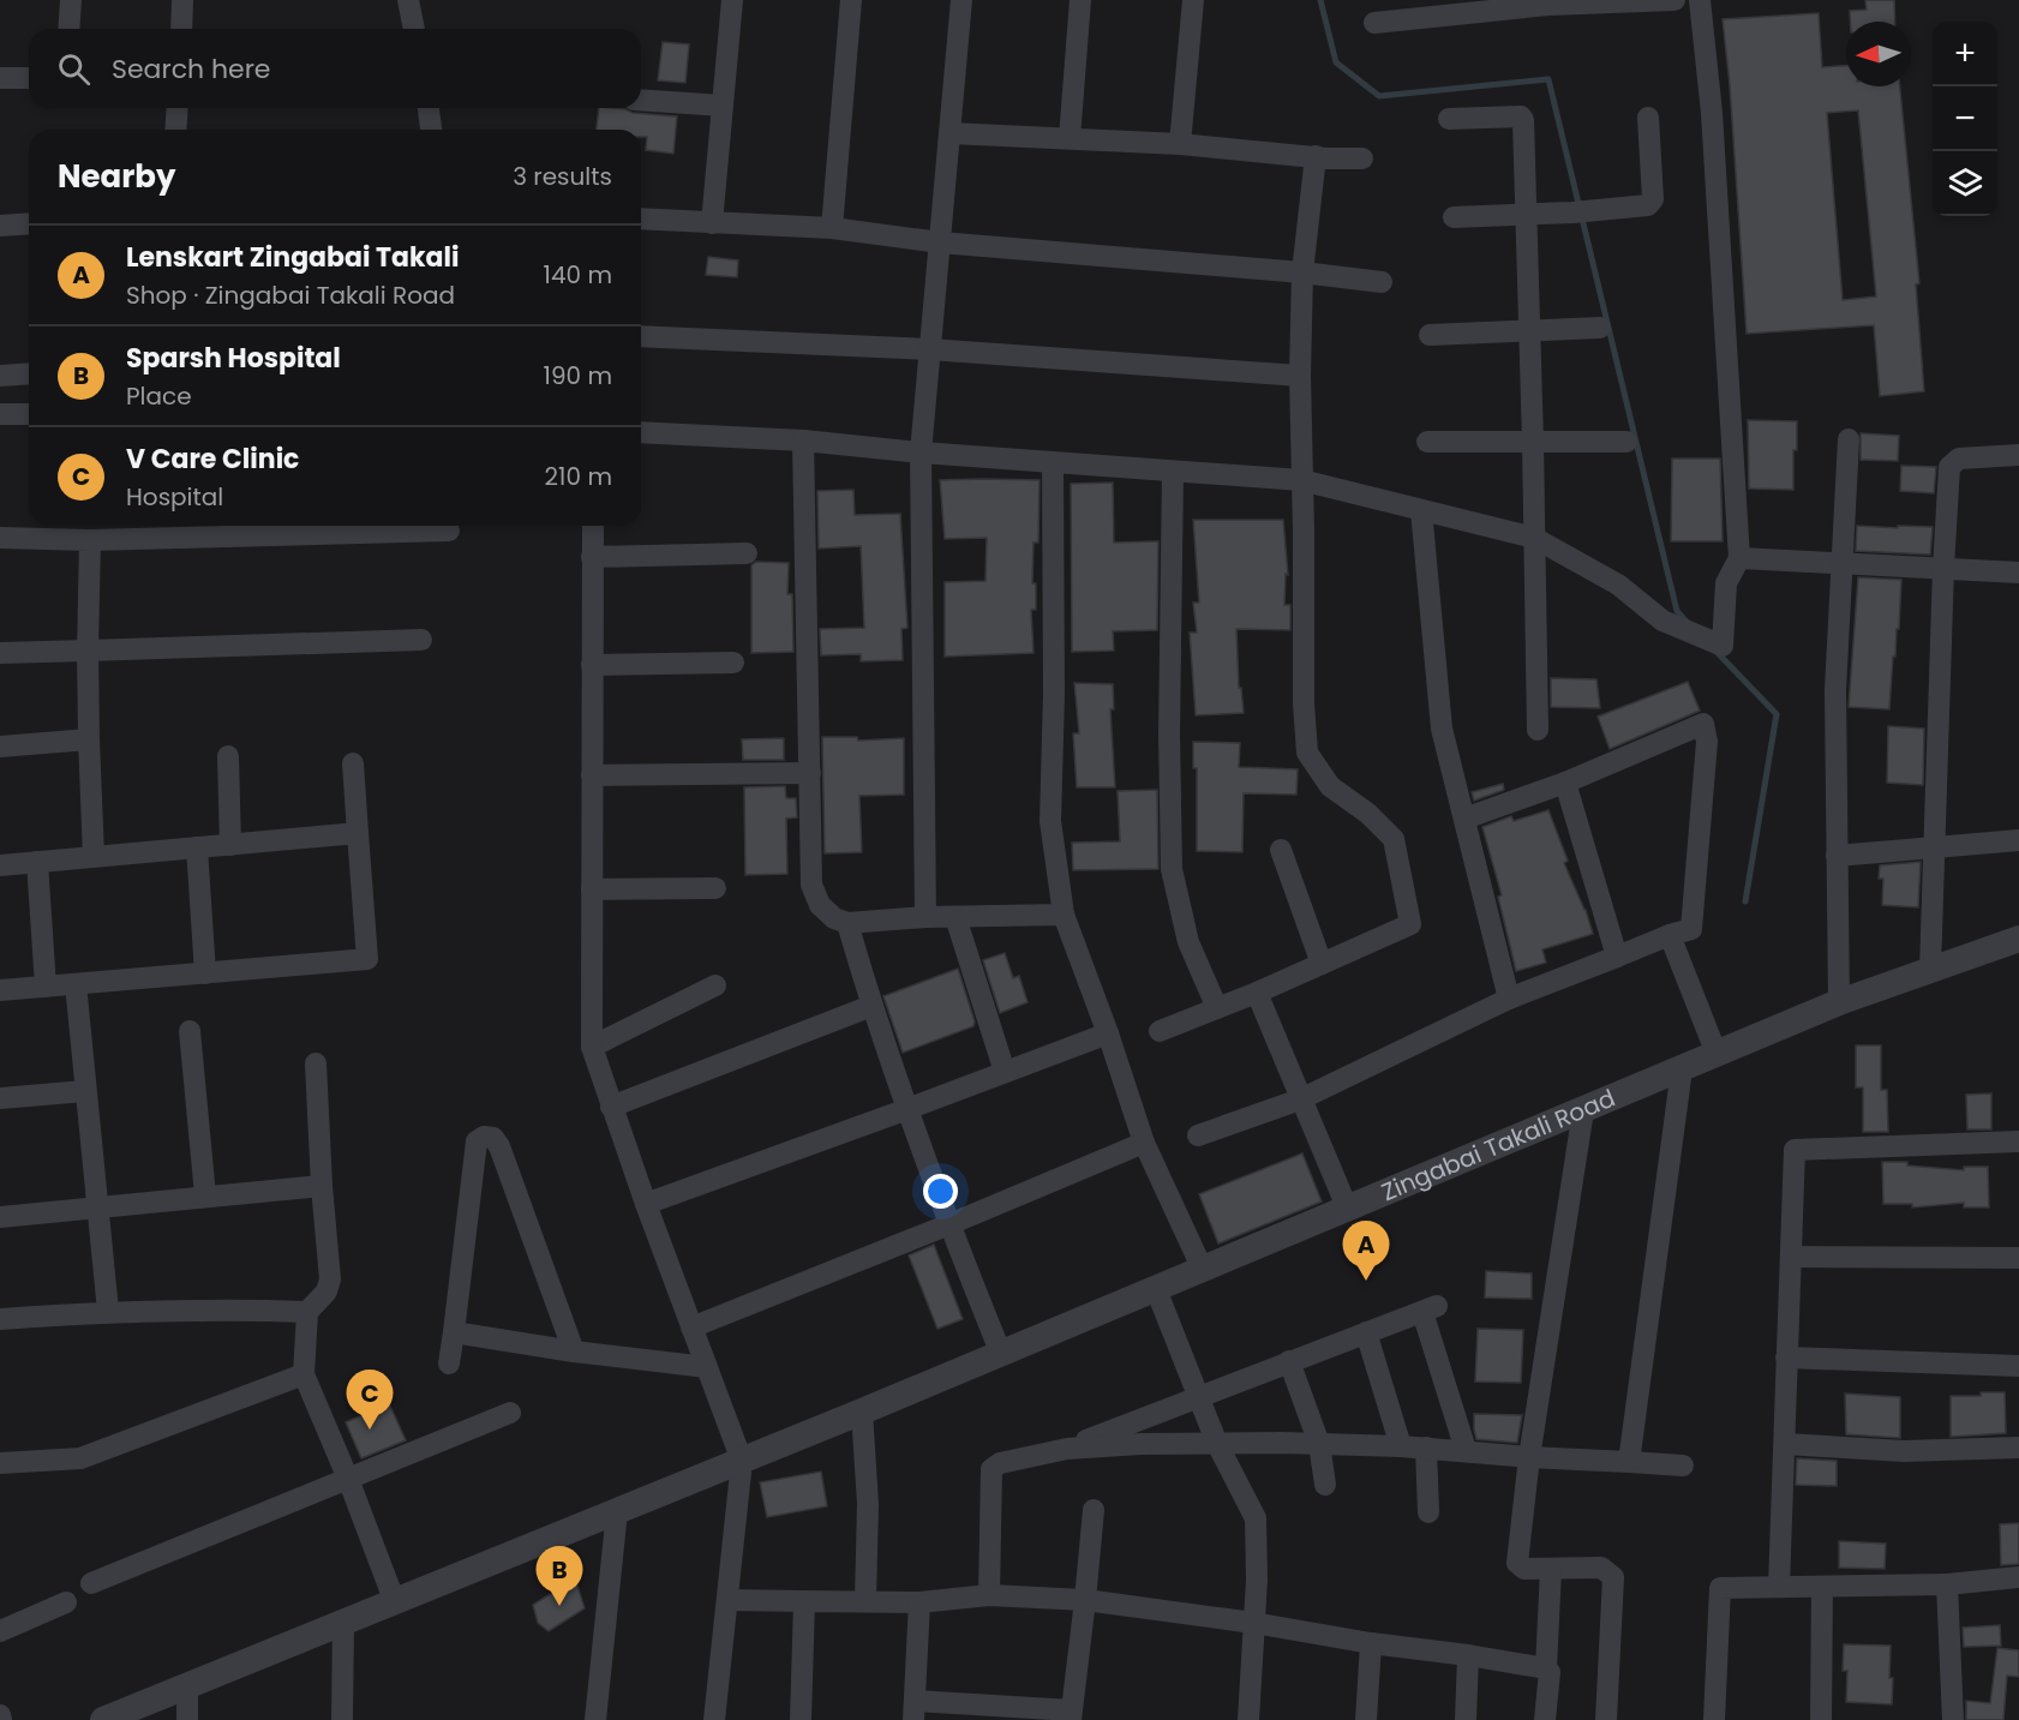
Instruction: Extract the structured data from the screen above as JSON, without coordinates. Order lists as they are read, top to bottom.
{
  "streets": {
    "street": ["Zingabai Takali Road"]
  },
  "north": "left",
  "page": {
    "map_buttons": ["+", "−"],
    "search": "Search here",
    "heading": ["Nearby", "3 results"],
    "list": [
      {
        "mark": "A",
        "name": "Lenskart Zingabai Takali",
        "note": "Shop · Zingabai Takali Road",
        "value": "140 m"
      },
      {
        "mark": "B",
        "name": "Sparsh Hospital",
        "note": "Place",
        "value": "190 m"
      },
      {
        "mark": "C",
        "name": "V Care Clinic",
        "note": "Hospital",
        "value": "210 m"
      }
    ],
    "pins": ["A", "C", "B"]
  }
}
